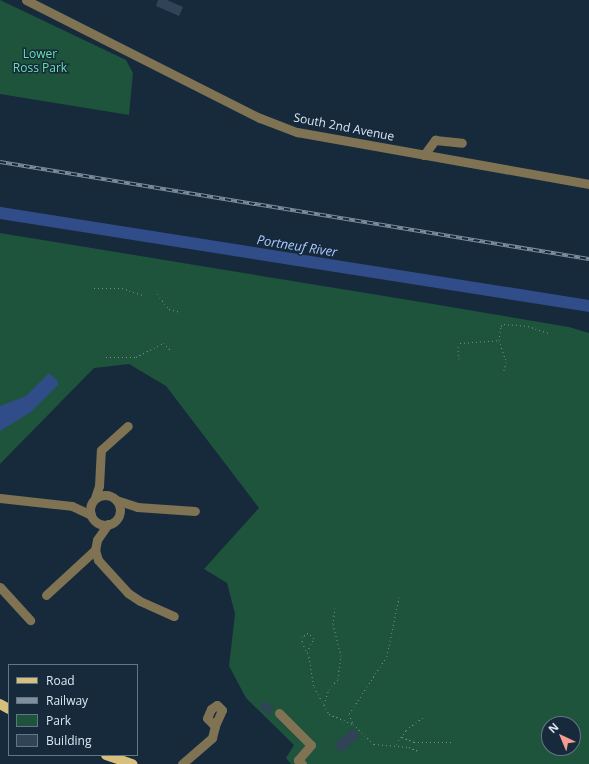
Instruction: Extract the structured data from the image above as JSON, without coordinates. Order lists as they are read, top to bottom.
{
  "streets": {
    "street": ["South 2nd Avenue"]
  },
  "water": ["Portneuf River"],
  "parks": ["Lower Ross Park"],
  "legend": [
    "Road",
    "Railway",
    "Park",
    "Building"
  ],
  "north": "top left"
}
